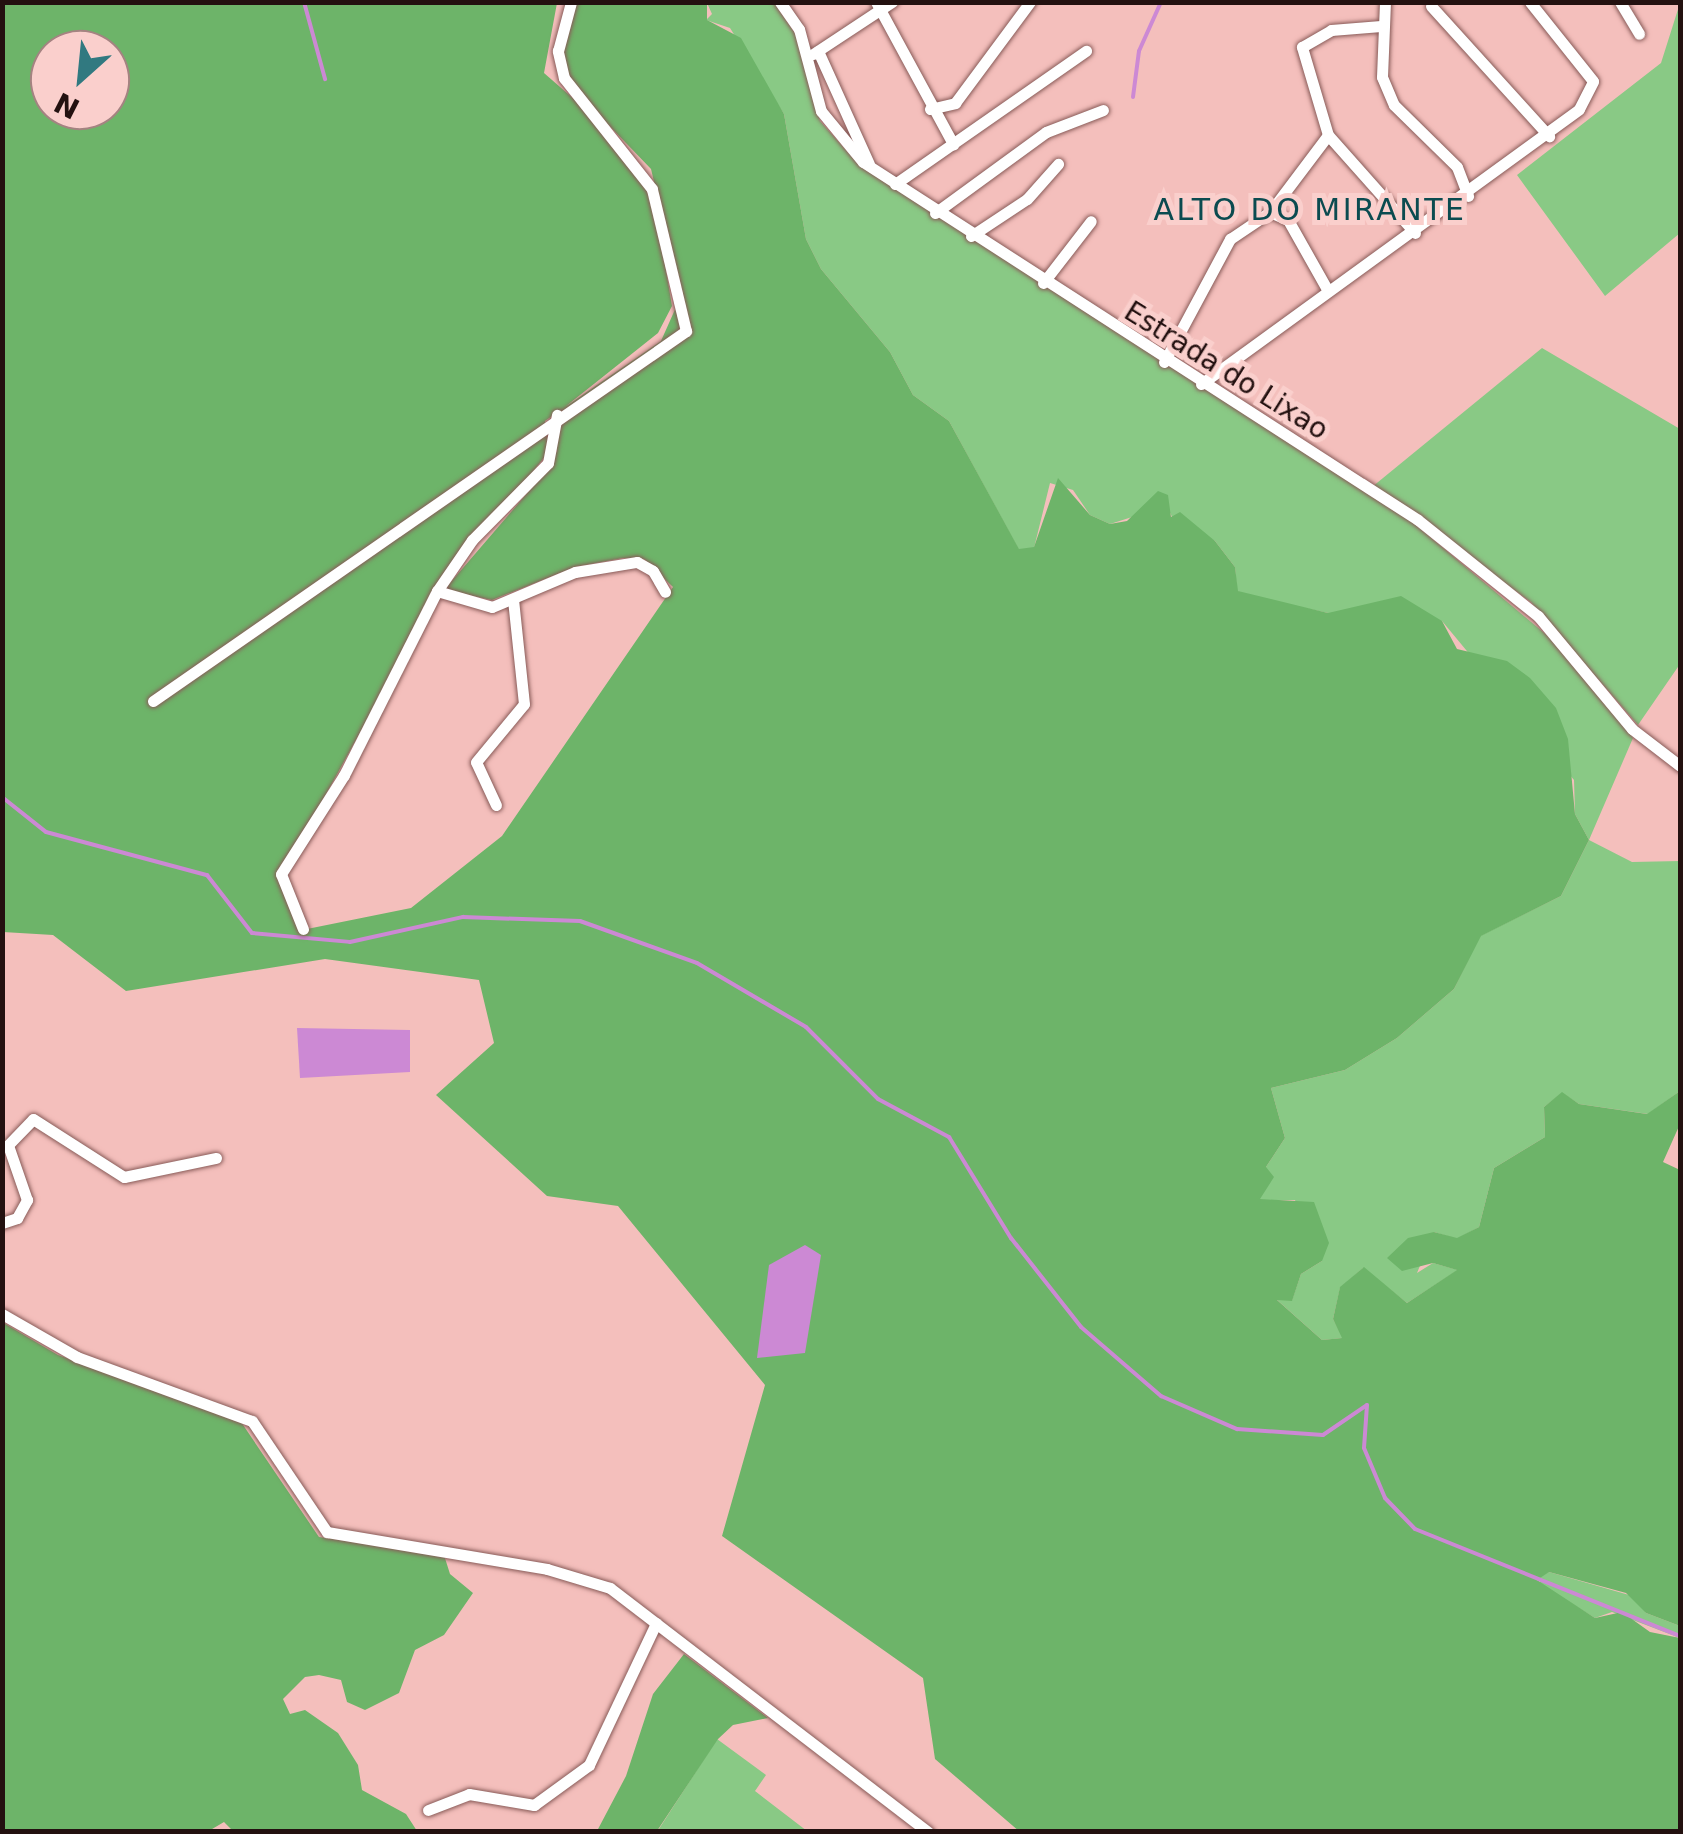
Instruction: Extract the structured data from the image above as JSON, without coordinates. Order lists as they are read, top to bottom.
{
  "streets": {
    "street": ["Estrada do Lixao"]
  },
  "districts": ["ALTO DO MIRANTE"],
  "north": "bottom left"
}
